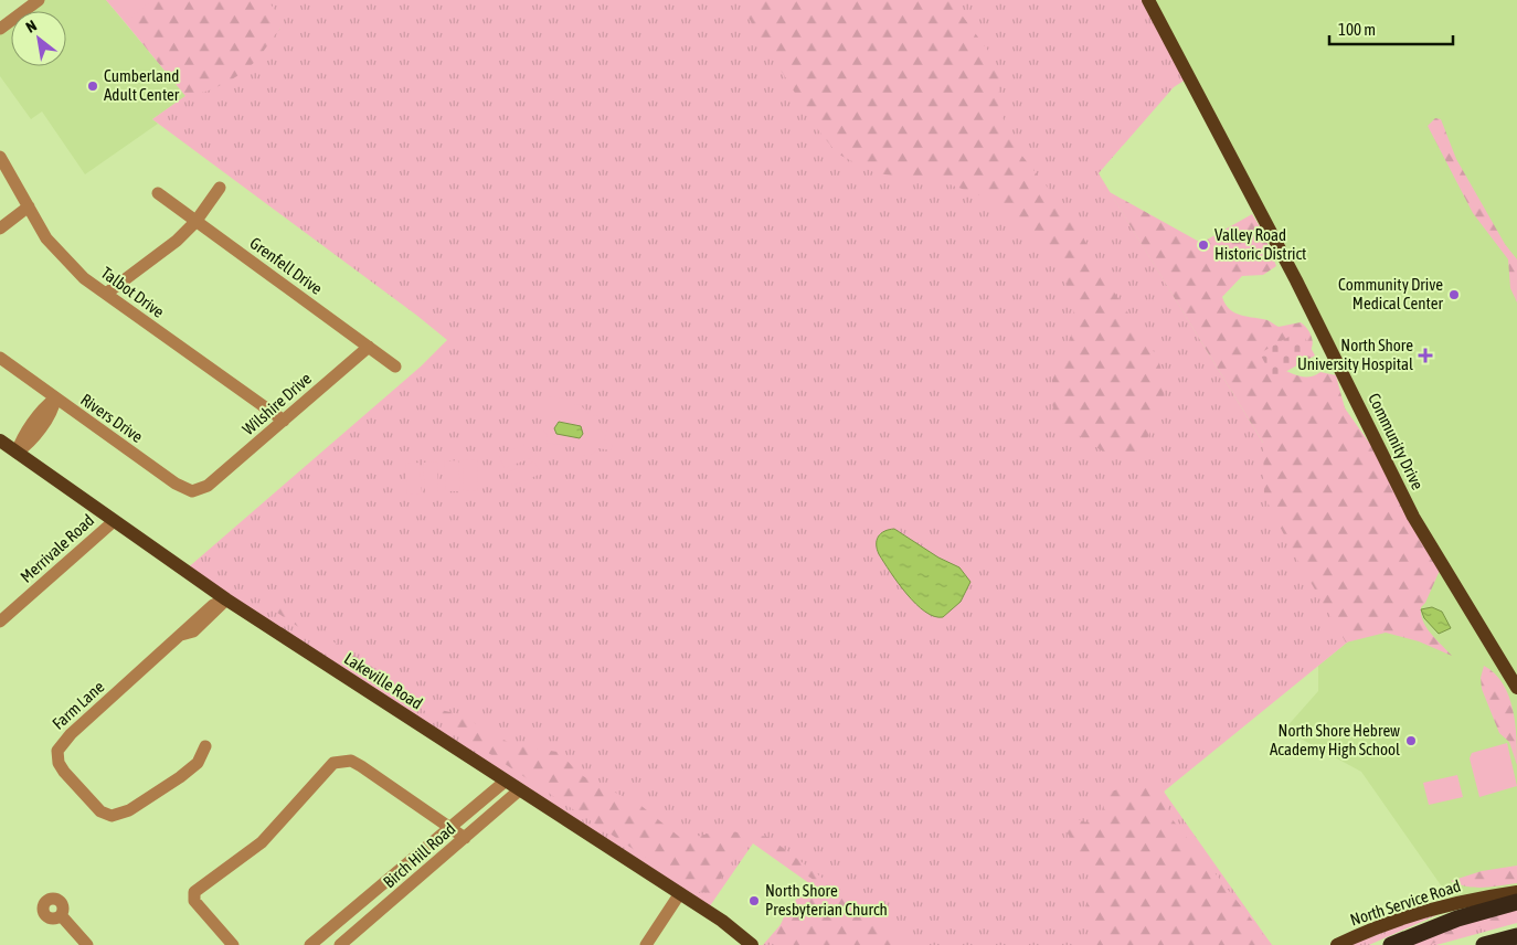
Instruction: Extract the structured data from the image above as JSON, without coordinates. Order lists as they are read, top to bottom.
{
  "streets": {
    "main road": ["Community Drive", "Lakeville Road", "North Service Road"],
    "street": [
      "Grenfell Drive",
      "Talbot Drive",
      "Wilshire Drive",
      "Rivers Drive",
      "Merrivale Road",
      "Farm Lane",
      "Birch Hill Road"
    ]
  },
  "crossings": [
    ["Grenfell Drive", "Wilshire Drive"],
    ["Talbot Drive", "Wilshire Drive"],
    ["Wilshire Drive", "Rivers Drive"],
    ["Merrivale Road", "Lakeville Road"],
    ["Lakeville Road", "Farm Lane"],
    ["Lakeville Road", "Birch Hill Road"]
  ],
  "places": {
    "other": [
      "Cumberland Adult Center",
      "Valley Road Historic District",
      "Community Drive Medical Center",
      "North Shore Hebrew Academy High School",
      "North Shore Presbyterian Church"
    ],
    "health": ["North Shore University Hospital"]
  },
  "scale_bar": "100 m",
  "north": "top left"
}
